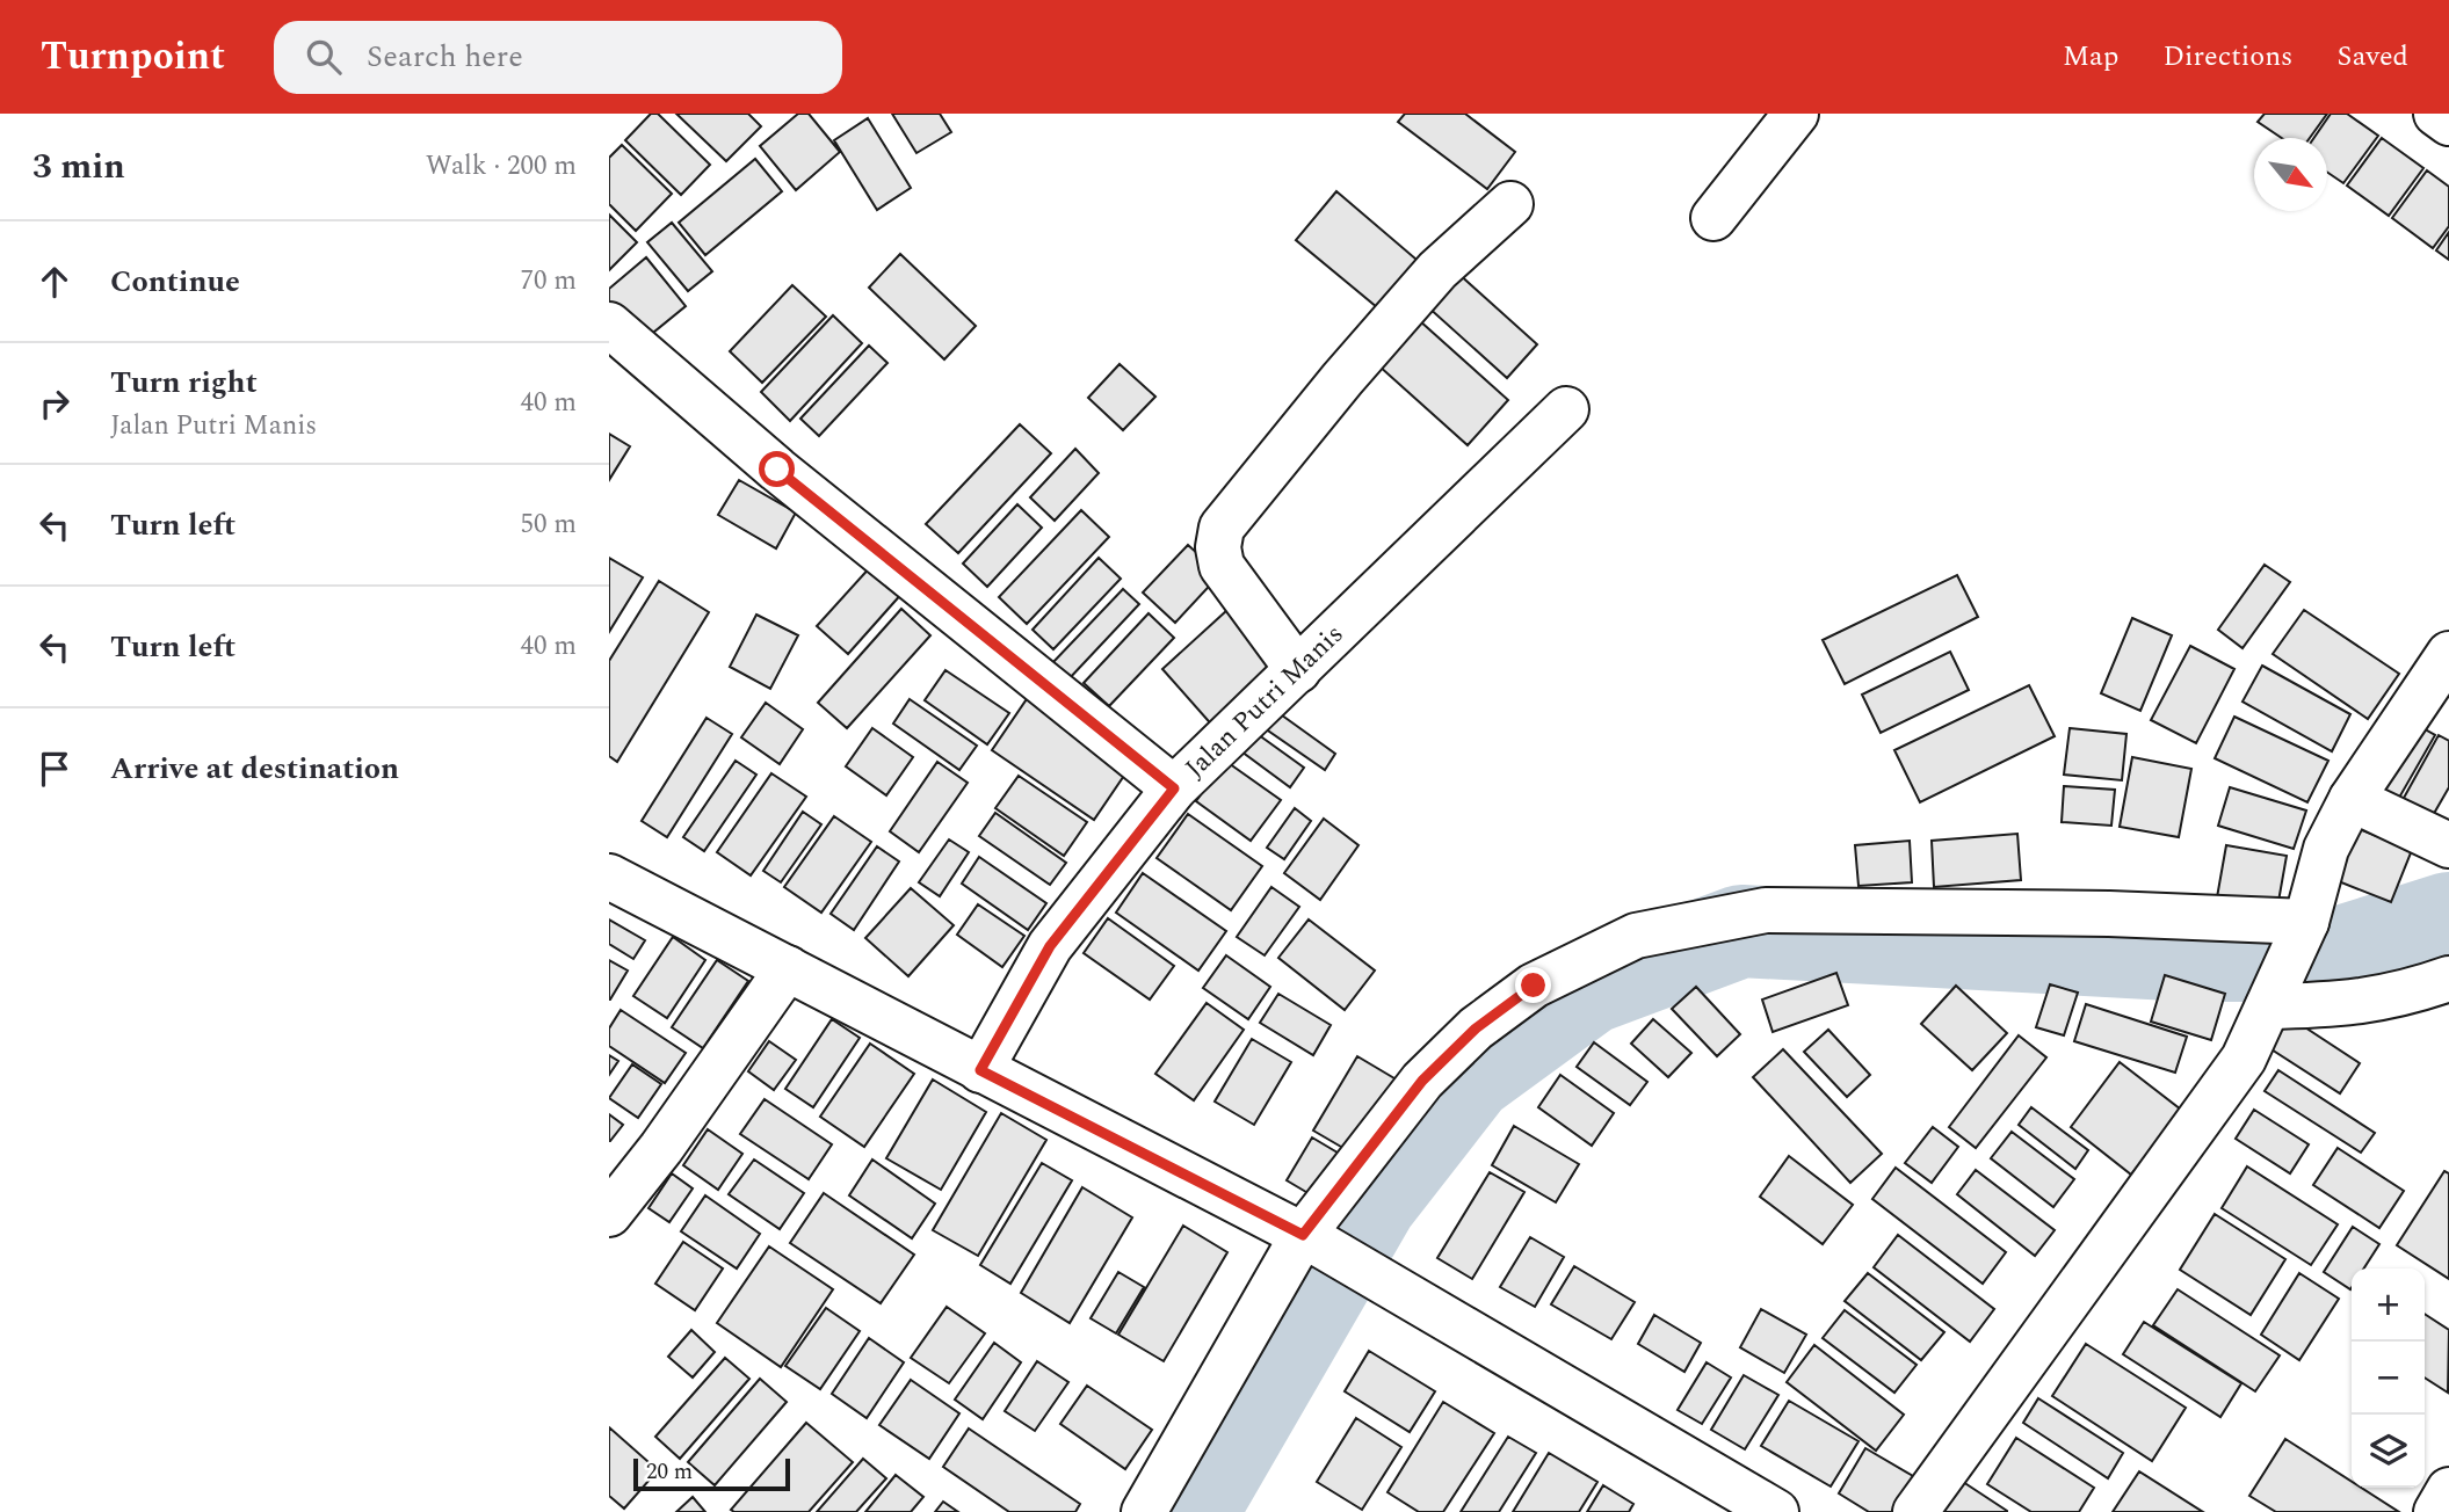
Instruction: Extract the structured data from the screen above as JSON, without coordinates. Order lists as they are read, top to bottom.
{
  "streets": {
    "street": ["Jalan Putri Manis"]
  },
  "scale_bar": "20 m",
  "north": "bottom right",
  "page": {
    "header": "Turnpoint",
    "search": "Search here",
    "nav": ["Map", "Directions", "Saved"],
    "heading": ["3 min", "Walk · 200 m"],
    "list": [
      ["Continue", "70 m"],
      ["Turn right", "Jalan Putri Manis", "40 m"],
      ["Turn left", "50 m"],
      ["Turn left", "40 m"],
      "Arrive at destination"
    ],
    "map_buttons": ["+", "−"],
    "scale": "20 m"
  }
}
